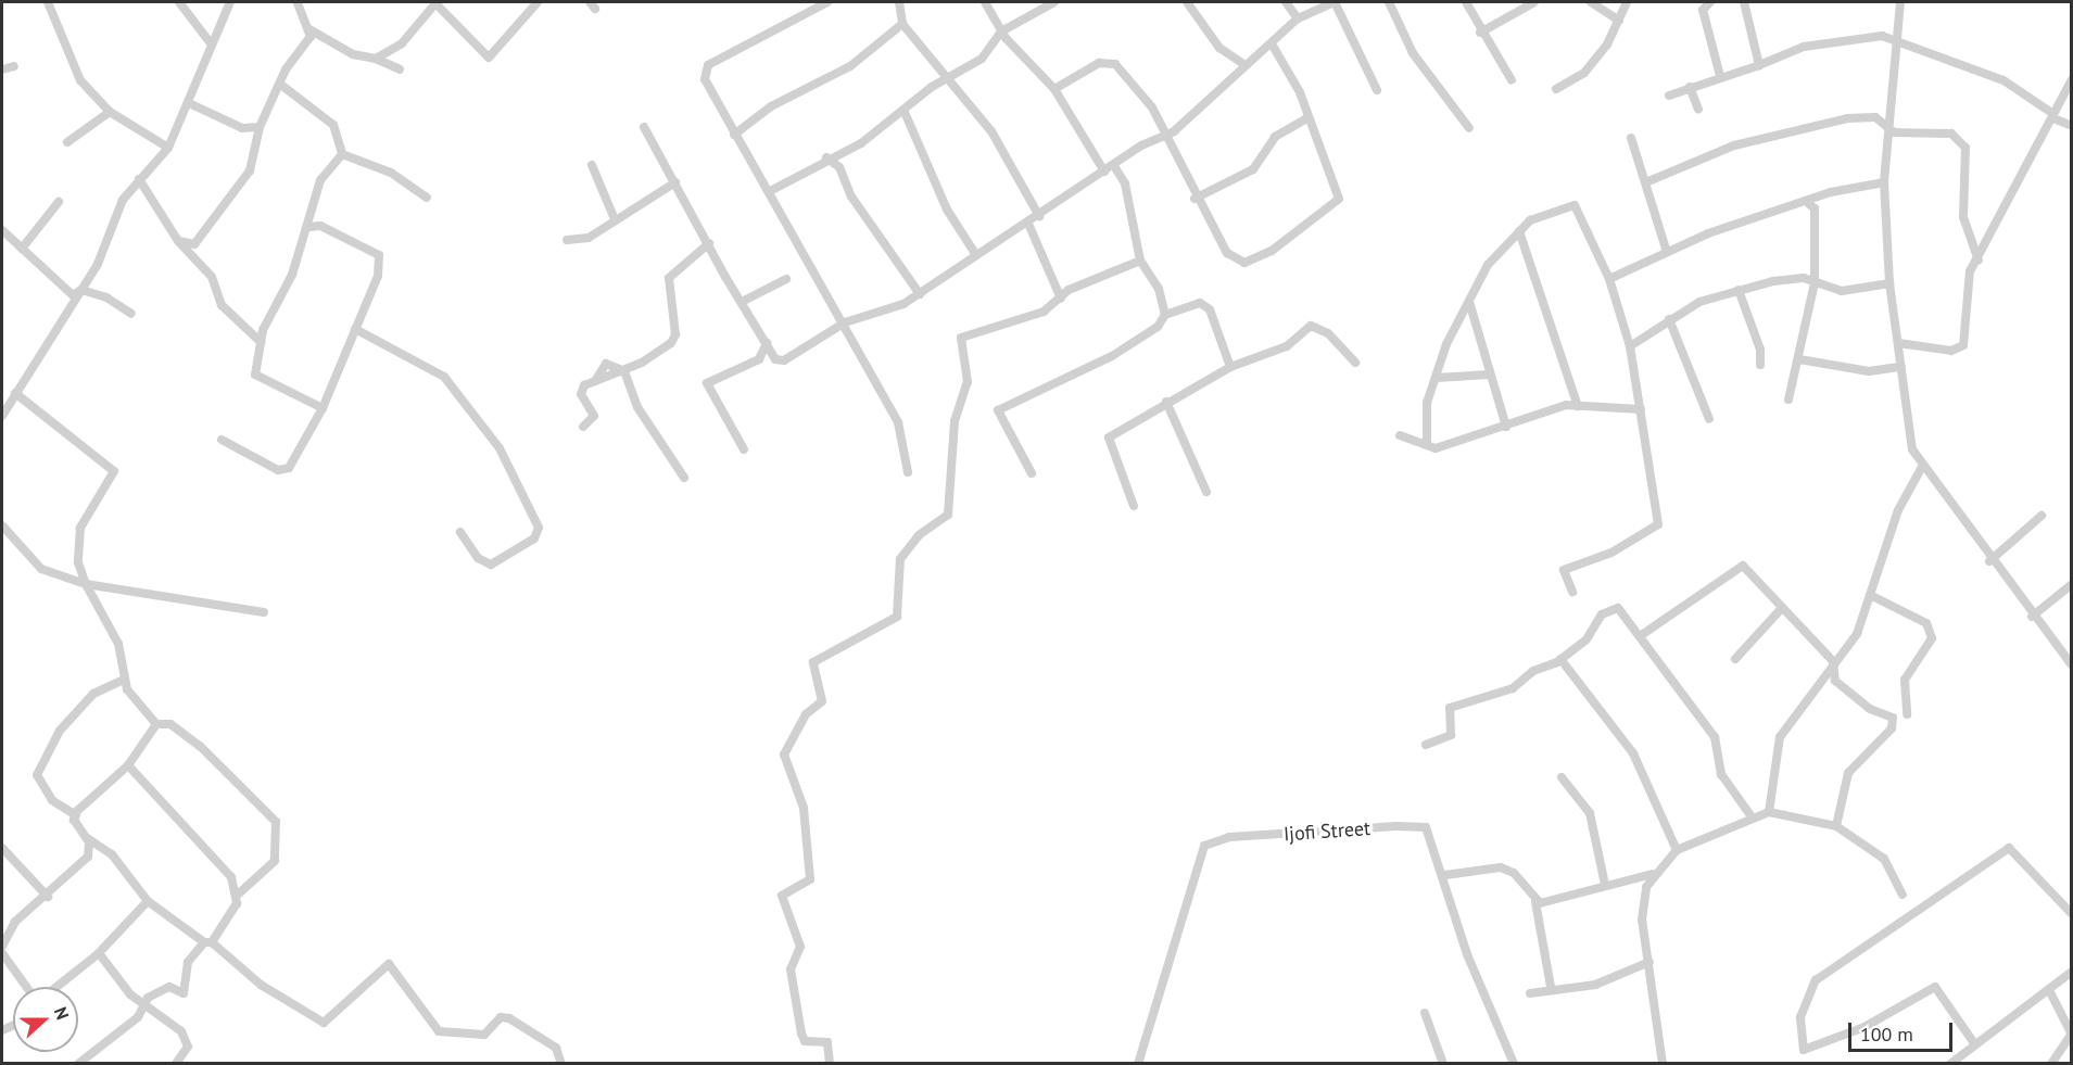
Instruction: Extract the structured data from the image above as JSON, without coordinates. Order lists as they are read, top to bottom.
{
  "streets": {
    "street": ["Ijofi Street"]
  },
  "scale_bar": "100 m",
  "north": "right"
}
